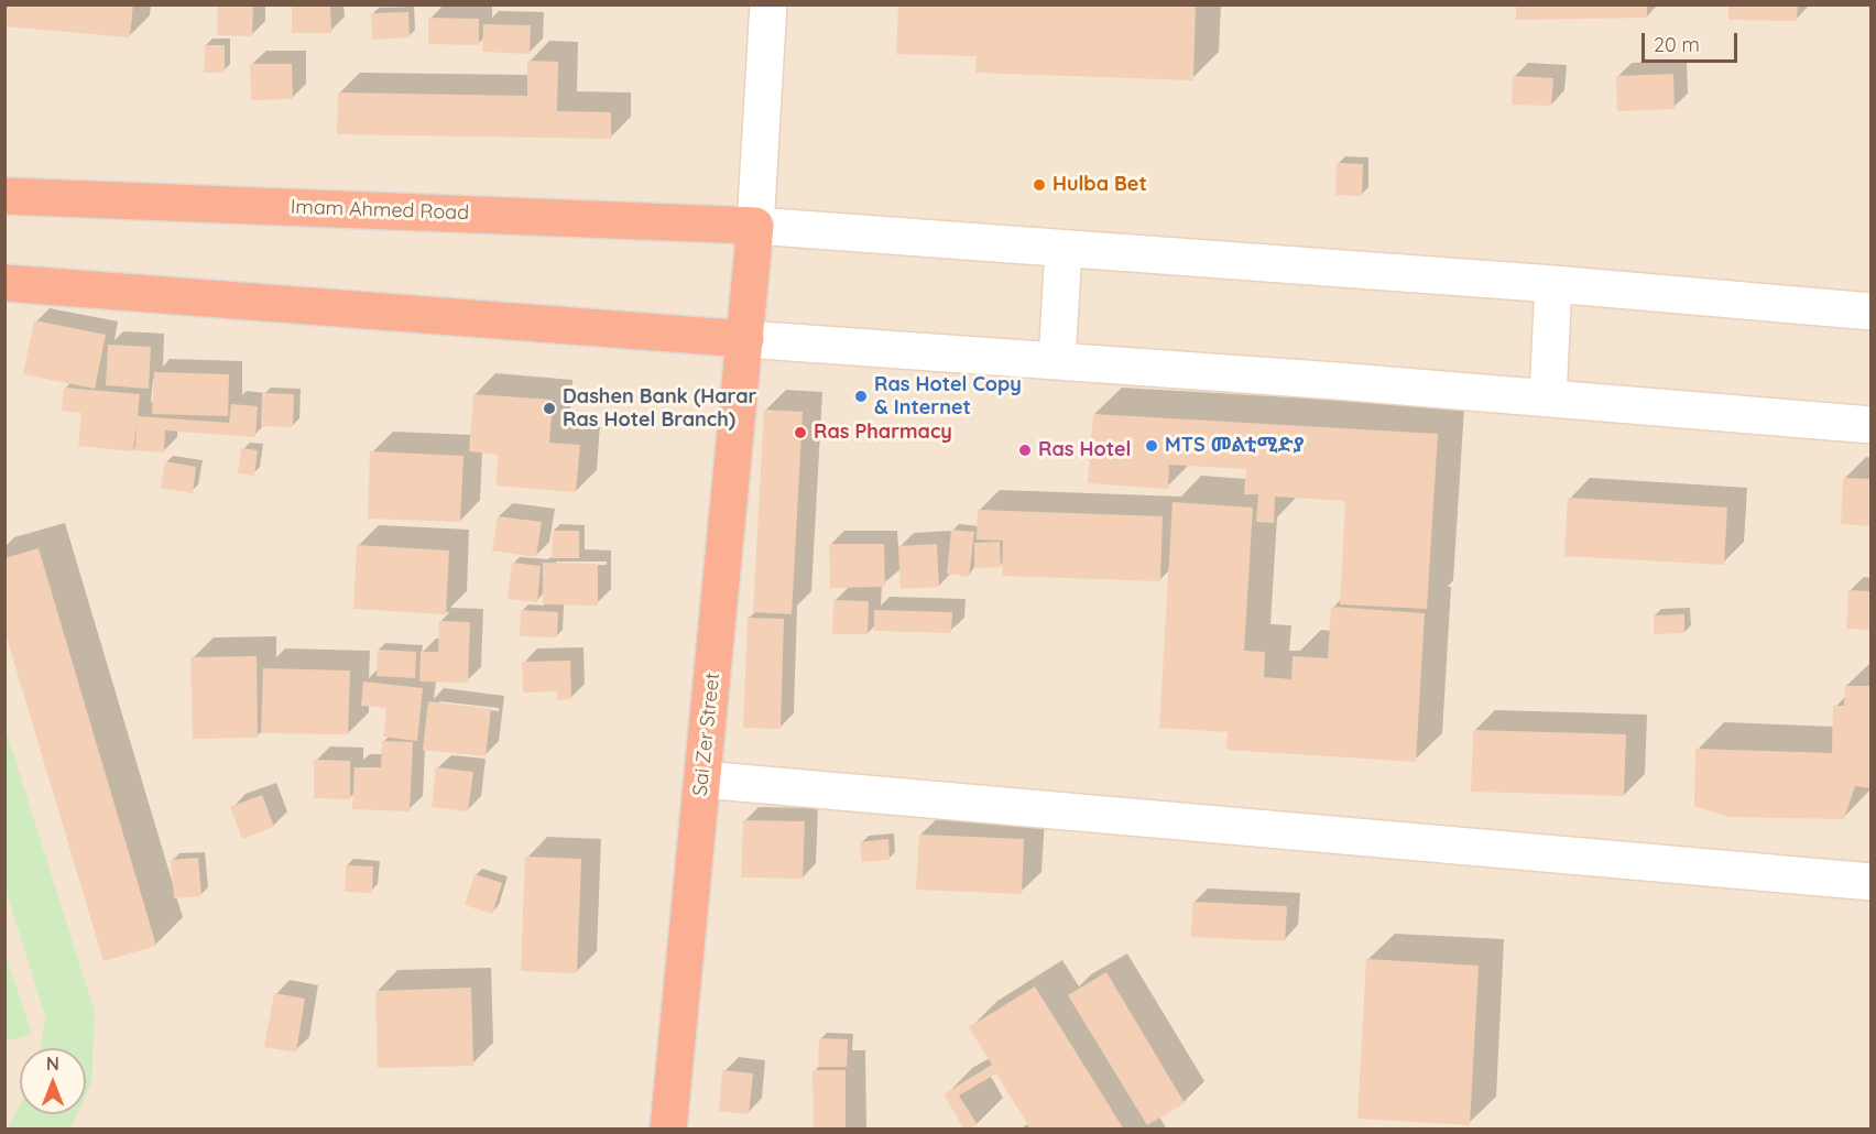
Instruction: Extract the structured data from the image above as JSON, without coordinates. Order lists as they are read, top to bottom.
{
  "streets": {
    "highway": ["Imam Ahmed Road", "Sai Zer Street"]
  },
  "crossings": [
    ["Imam Ahmed Road", "Sai Zer Street"]
  ],
  "places": [
    "Hulba Bet",
    "Ras Hotel Copy & Internet",
    "Dashen Bank (Harar Ras Hotel Branch)",
    "Ras Pharmacy",
    "MTS መልቲሚድያ",
    "Ras Hotel"
  ],
  "scale_bar": "20 m",
  "north": "top"
}
